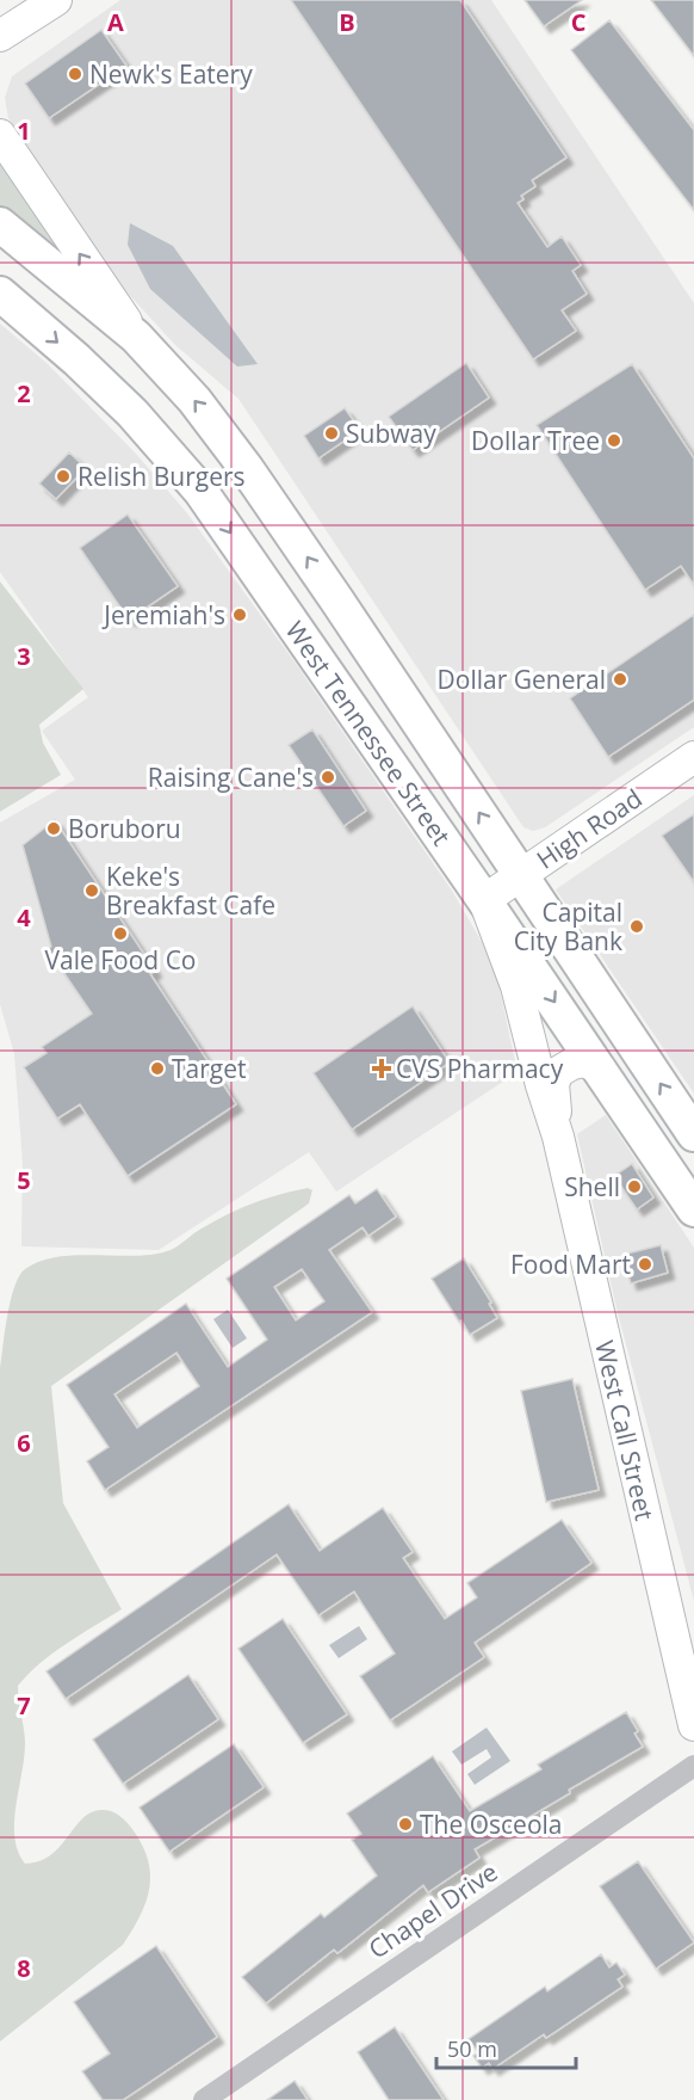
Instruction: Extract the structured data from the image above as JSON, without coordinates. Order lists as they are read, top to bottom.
{
  "streets": {
    "main road": ["West Tennessee Street"],
    "street": ["High Road", "West Call Street", "Chapel Drive"]
  },
  "crossings": [
    ["West Tennessee Street", "High Road"],
    ["West Tennessee Street", "West Call Street"],
    ["High Road", "West Call Street"]
  ],
  "places": {
    "other": [
      "Newk's Eatery",
      "Subway",
      "Dollar Tree",
      "Relish Burgers",
      "Jeremiah's",
      "Dollar General",
      "Raising Cane's",
      "Boruboru",
      "Keke's Breakfast Cafe",
      "Capital City Bank",
      "Vale Food Co",
      "Target",
      "Shell",
      "Food Mart",
      "The Osceola"
    ],
    "health": ["CVS Pharmacy"]
  },
  "scale_bar": "50 m",
  "grid": {
    "columns": ["A", "B", "C"],
    "rows": [
      "1",
      "2",
      "3",
      "4",
      "5",
      "6",
      "7",
      "8"
    ]
  }
}
